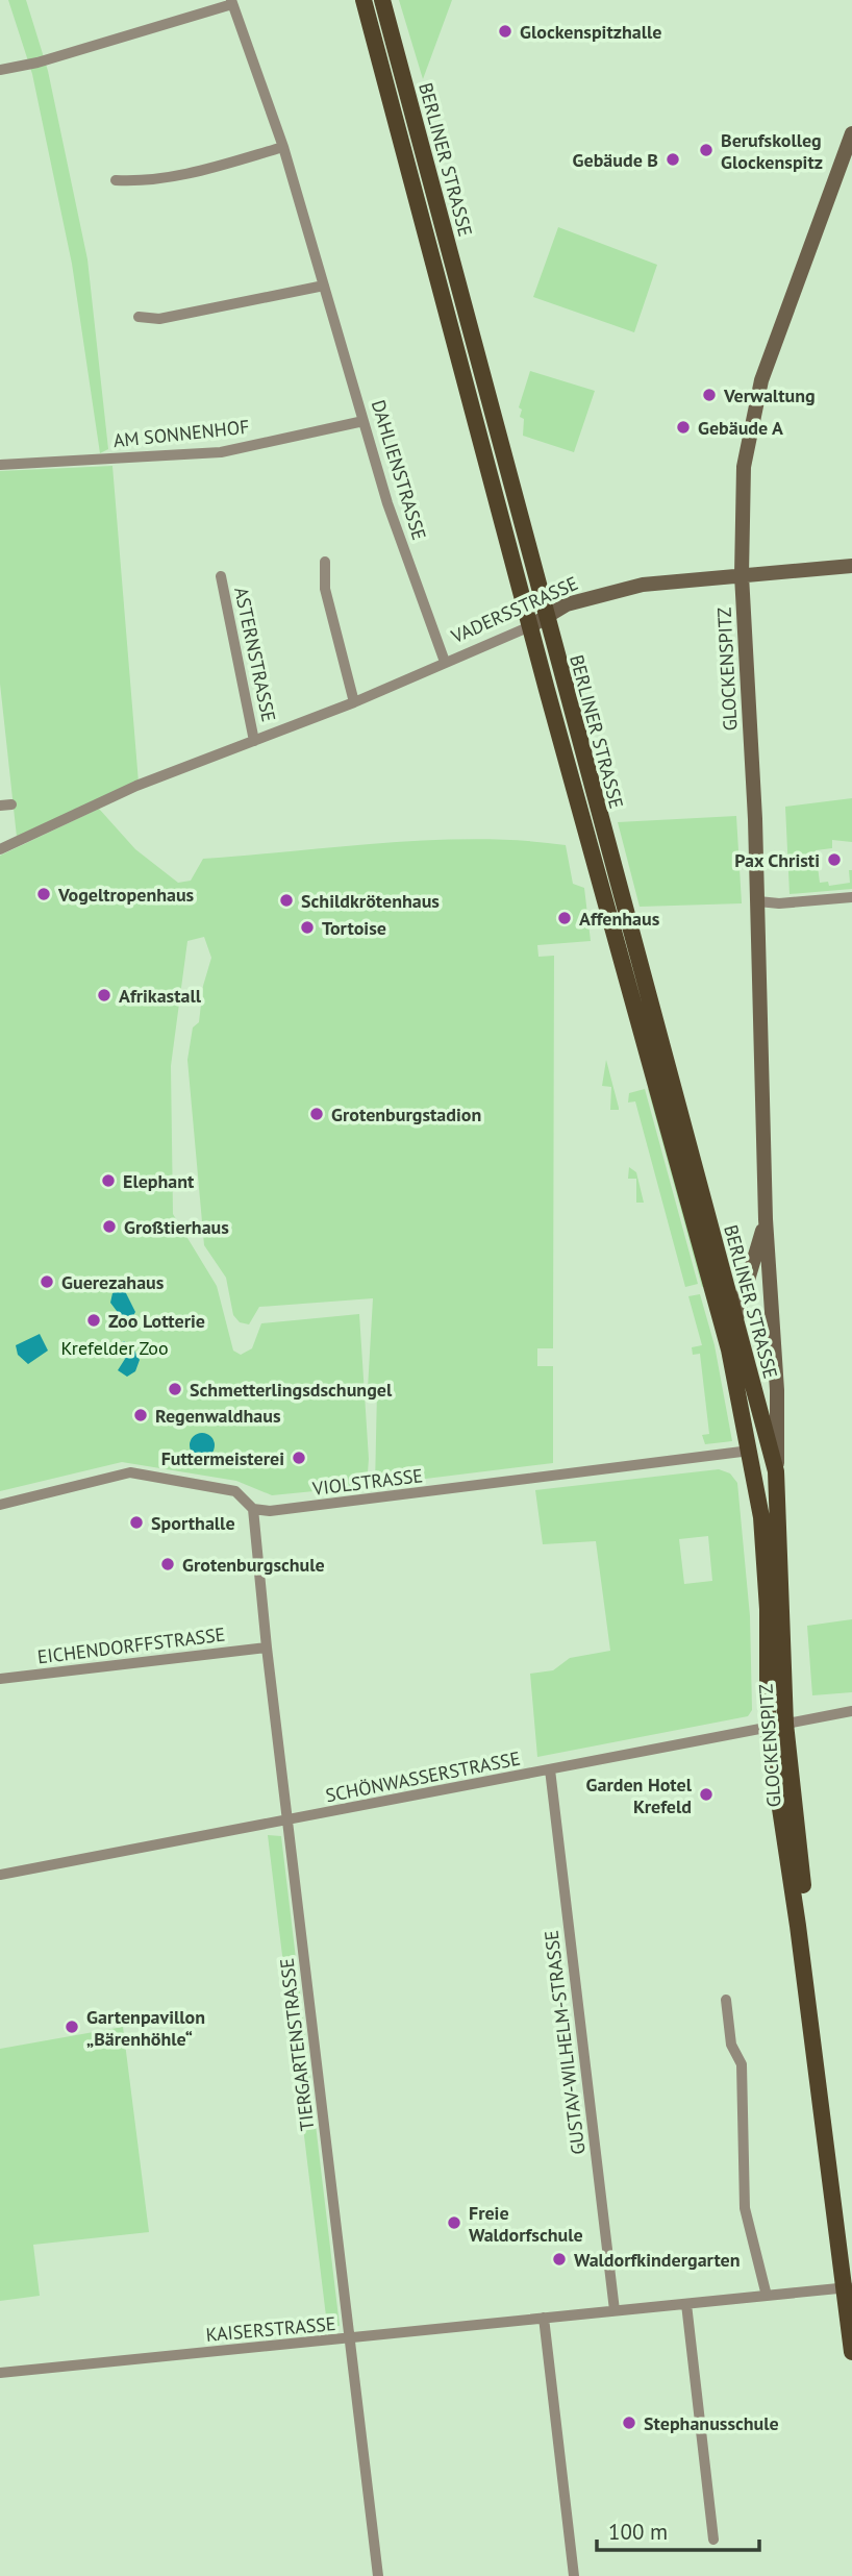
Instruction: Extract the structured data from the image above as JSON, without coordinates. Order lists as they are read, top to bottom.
{
  "streets": {
    "main road": ["BERLINER STRASSE", "VADERSSTRASSE", "GLOCKENSPITZ"],
    "street": [
      "AM SONNENHOF",
      "DAHLIENSTRASSE",
      "ASTERNSTRASSE",
      "VIOLSTRASSE",
      "EICHENDORFFSTRASSE",
      "SCHÖNWASSERSTRASSE",
      "GUSTAV-WILHELM-STRASSE",
      "TIERGARTENSTRASSE",
      "KAISERSTRASSE"
    ]
  },
  "crossings": [
    ["BERLINER STRASSE", "VADERSSTRASSE"],
    ["BERLINER STRASSE", "GLOCKENSPITZ"],
    ["BERLINER STRASSE", "VIOLSTRASSE"],
    ["AM SONNENHOF", "DAHLIENSTRASSE"],
    ["DAHLIENSTRASSE", "VADERSSTRASSE"],
    ["VADERSSTRASSE", "ASTERNSTRASSE"],
    ["VADERSSTRASSE", "GLOCKENSPITZ"],
    ["GLOCKENSPITZ", "VIOLSTRASSE"],
    ["GLOCKENSPITZ", "SCHÖNWASSERSTRASSE"],
    ["GLOCKENSPITZ", "KAISERSTRASSE"],
    ["VIOLSTRASSE", "TIERGARTENSTRASSE"],
    ["EICHENDORFFSTRASSE", "TIERGARTENSTRASSE"],
    ["SCHÖNWASSERSTRASSE", "GUSTAV-WILHELM-STRASSE"],
    ["SCHÖNWASSERSTRASSE", "TIERGARTENSTRASSE"],
    ["GUSTAV-WILHELM-STRASSE", "KAISERSTRASSE"],
    ["TIERGARTENSTRASSE", "KAISERSTRASSE"]
  ],
  "parks": ["Krefelder Zoo"],
  "places": [
    "Glockenspitzhalle",
    "Berufskolleg Glockenspitz",
    "Gebäude B",
    "Verwaltung",
    "Gebäude A",
    "Pax Christi",
    "Vogeltropenhaus",
    "Schildkrötenhaus",
    "Affenhaus",
    "Tortoise",
    "Afrikastall",
    "Grotenburgstadion",
    "Elephant",
    "Großtierhaus",
    "Guerezahaus",
    "Zoo Lotterie",
    "Schmetterlingsdschungel",
    "Regenwaldhaus",
    "Futtermeisterei",
    "Sporthalle",
    "Grotenburgschule",
    "Garden Hotel Krefeld",
    "Gartenpavillon „Bärenhöhle“",
    "Freie Waldorfschule",
    "Waldorfkindergarten",
    "Stephanusschule"
  ],
  "scale_bar": "100 m"
}
